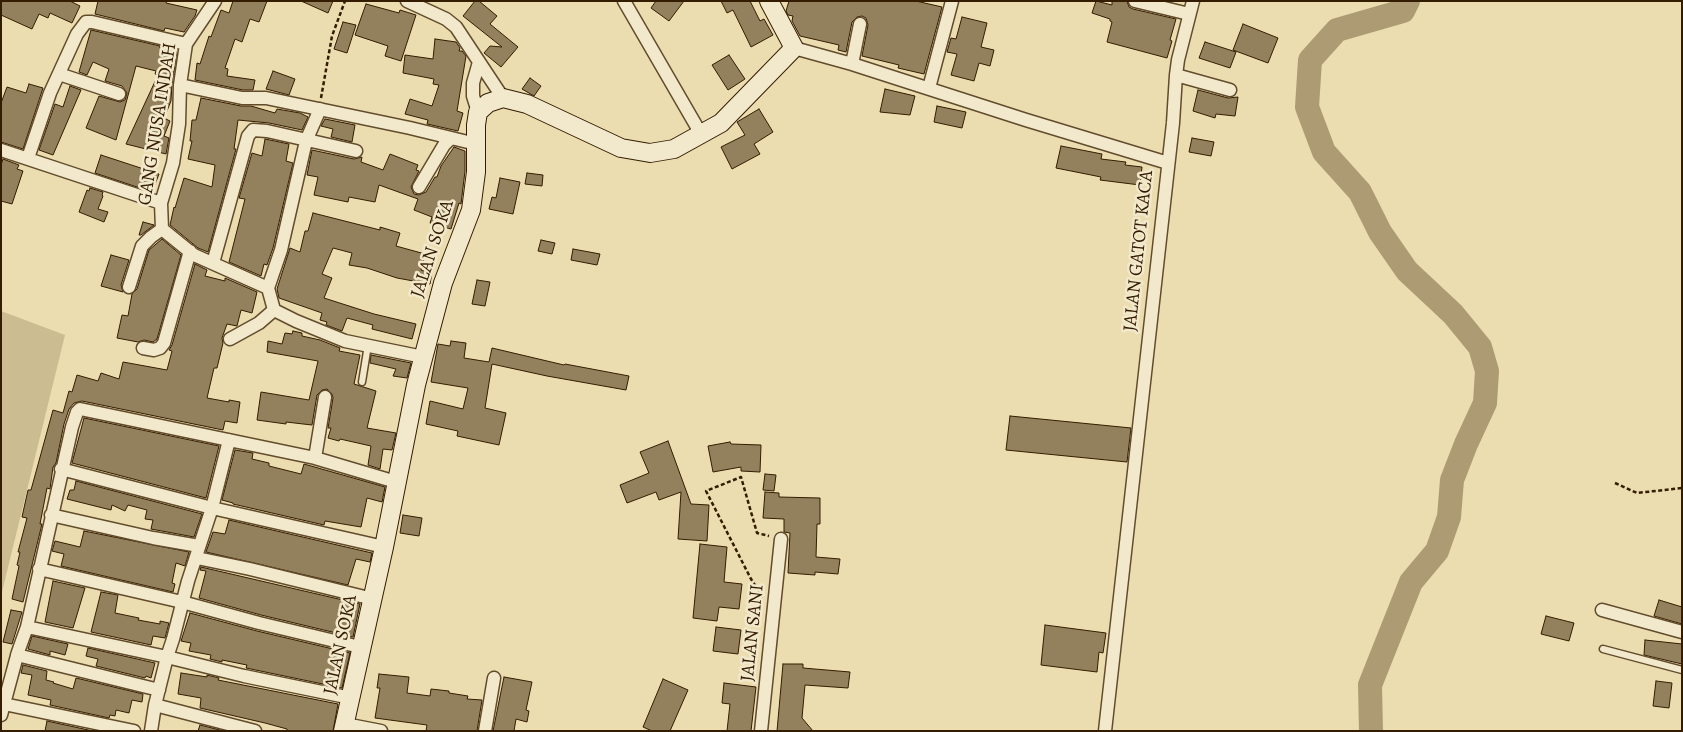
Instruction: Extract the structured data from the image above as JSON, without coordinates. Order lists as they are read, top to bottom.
{
  "streets": {
    "street": [
      "GANG NUSA INDAH",
      "JALAN SOKA",
      "JALAN GATOT KACA",
      "JALAN SANI"
    ]
  }
}
